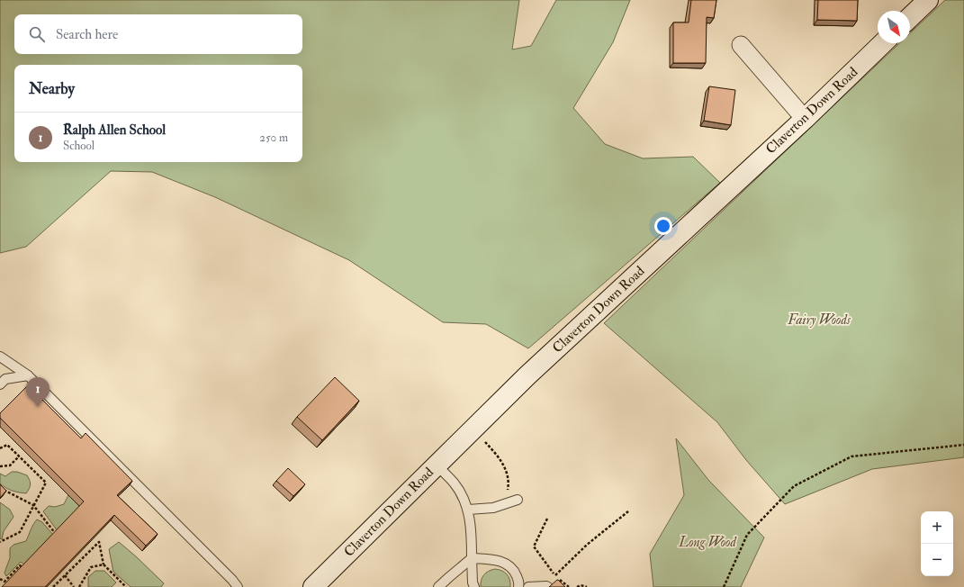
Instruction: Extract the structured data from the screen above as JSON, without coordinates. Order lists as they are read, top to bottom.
{
  "streets": {
    "street": ["Claverton Down Road"]
  },
  "parks": ["Fairy Woods", "Long Wood"],
  "north": "bottom right",
  "page": {
    "search": "Search here",
    "heading": "Nearby",
    "list": [
      {
        "mark": "1",
        "name": "Ralph Allen School",
        "note": "School",
        "value": "250 m"
      }
    ],
    "pins": "1",
    "map_buttons": ["+", "−"]
  }
}
